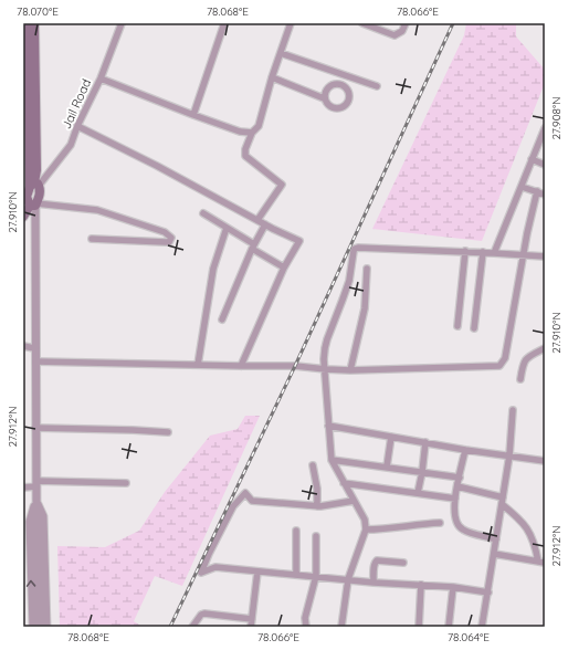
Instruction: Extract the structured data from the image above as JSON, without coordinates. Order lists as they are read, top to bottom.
{
  "streets": {
    "street": ["Jail Road"]
  },
  "coordinates": [
    "78.070°E",
    "78.068°E",
    "78.066°E",
    "27.908°N",
    "27.910°N",
    "27.912°N",
    "78.064°E"
  ]
}
